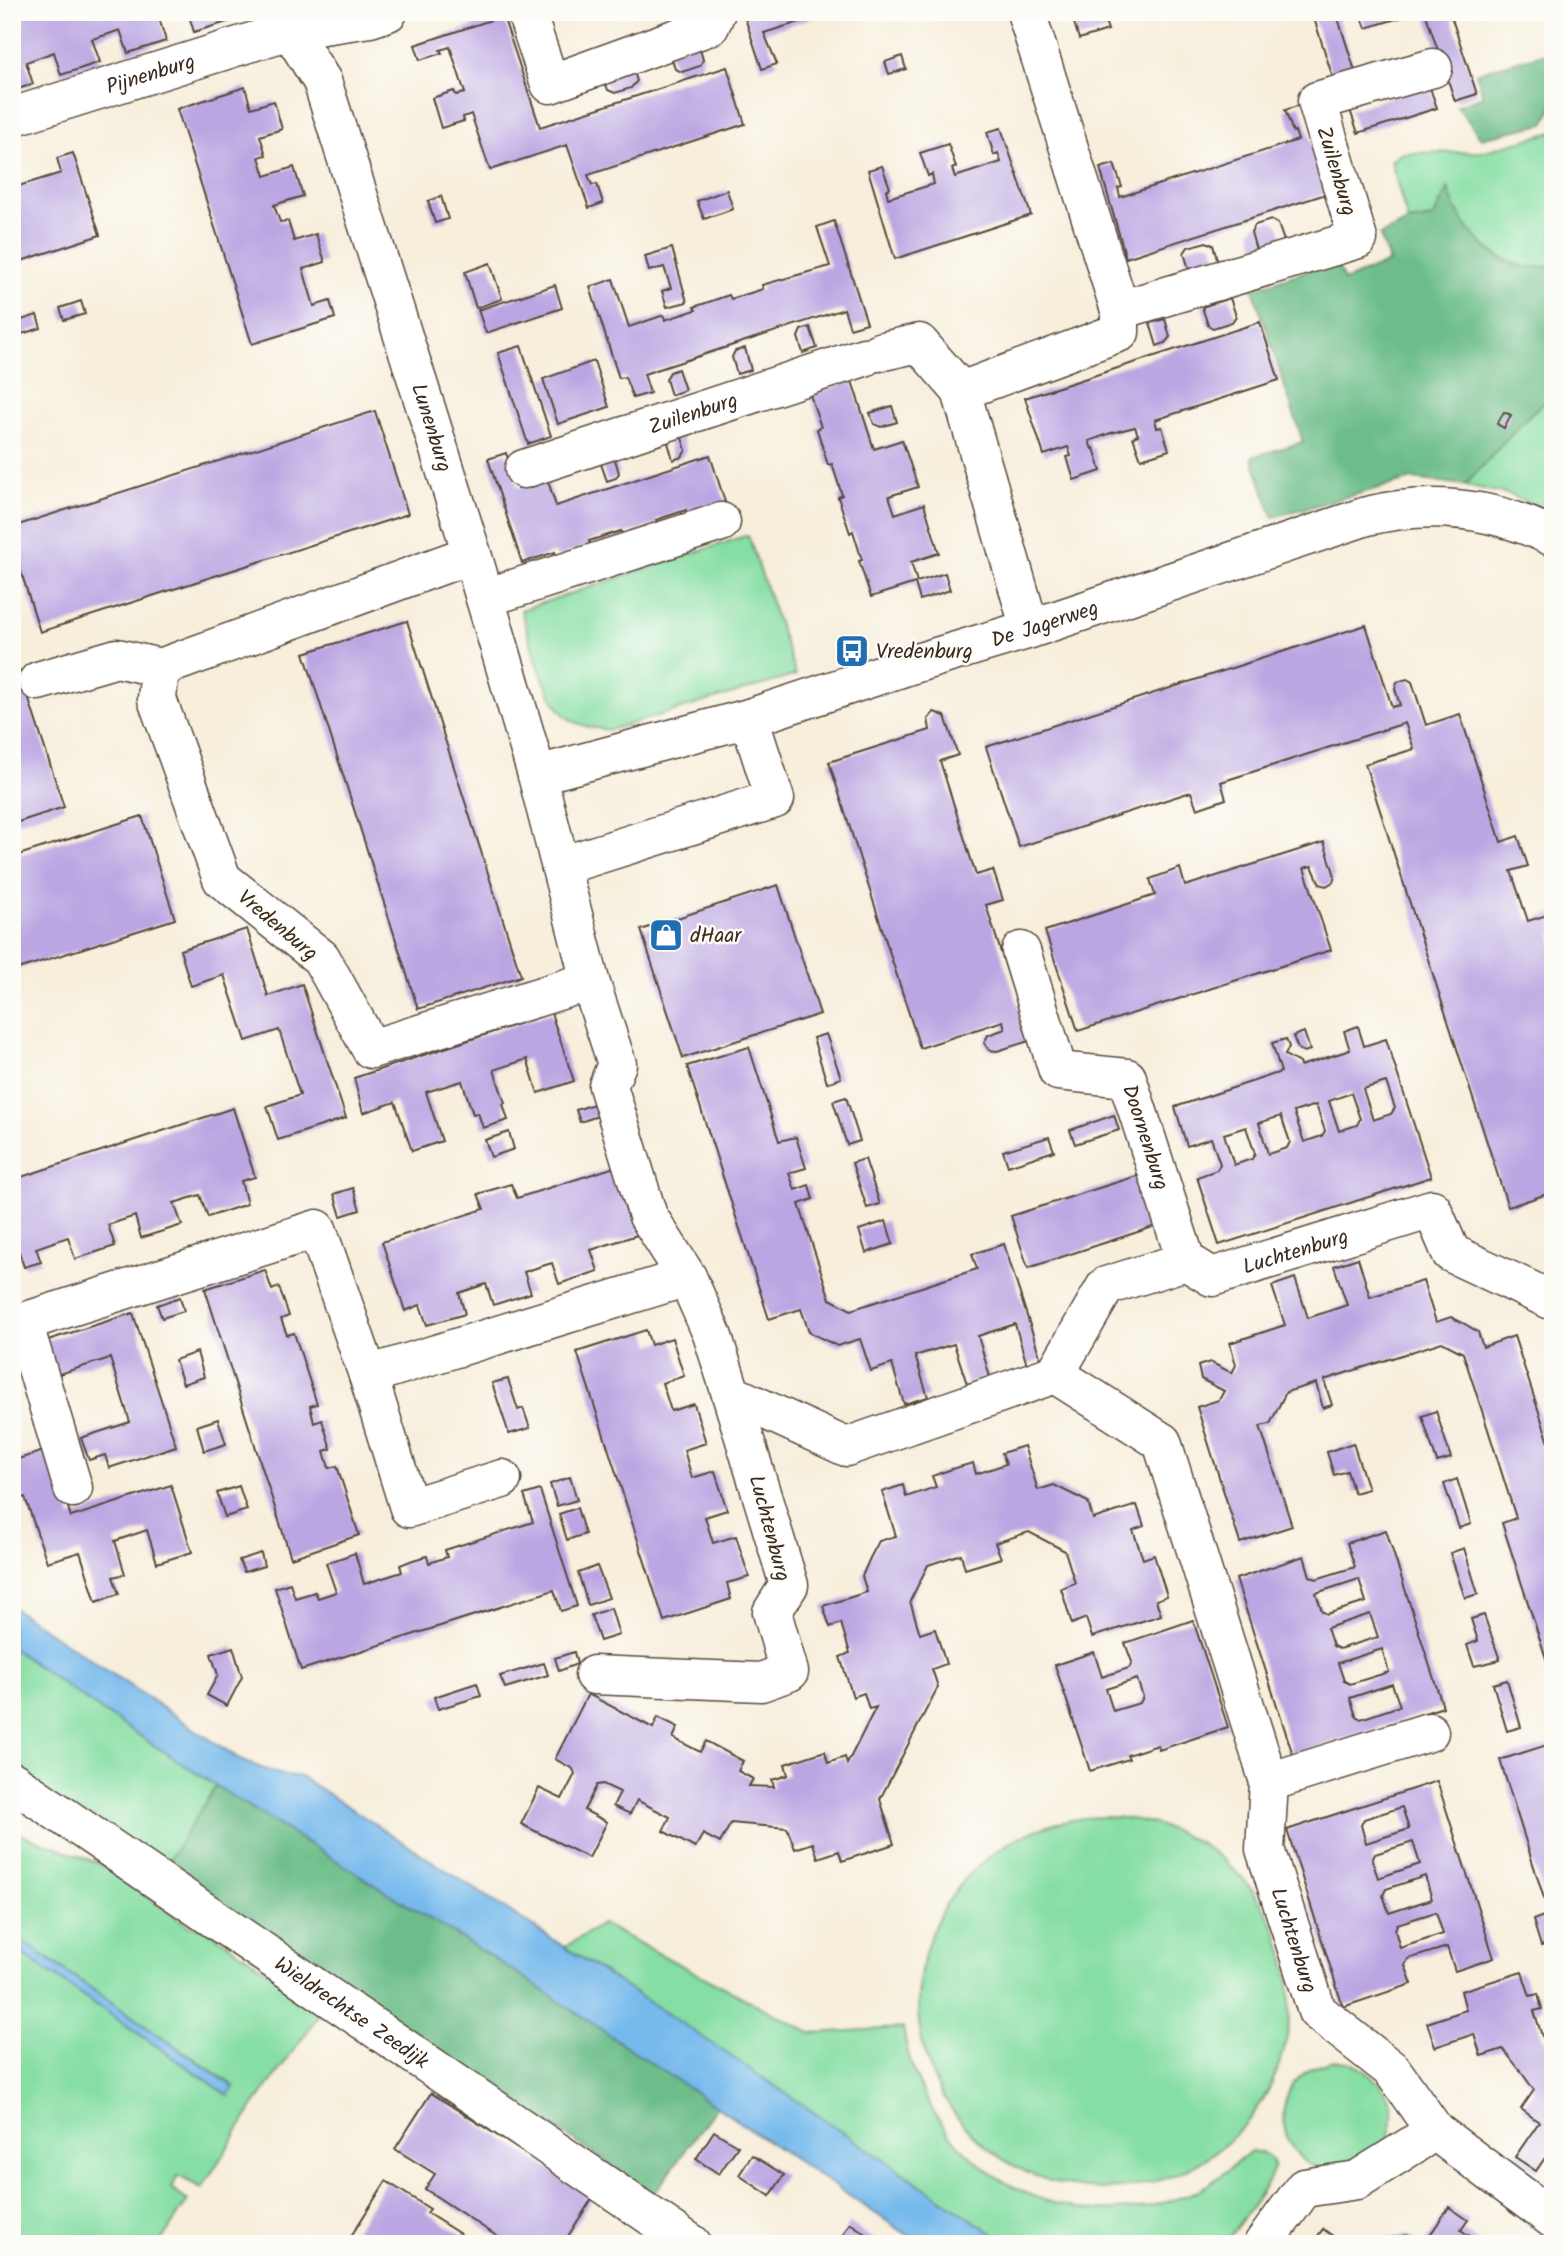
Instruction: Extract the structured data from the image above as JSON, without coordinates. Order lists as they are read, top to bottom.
{
  "streets": {
    "street": [
      "Pijnenburg",
      "Zuilenburg",
      "Lunenburg",
      "De Jagerweg",
      "Vredenburg",
      "Doornenburg",
      "Luchtenburg",
      "Wieldrechtse Zeedijk"
    ]
  },
  "crossings": [
    ["Pijnenburg", "Lunenburg"],
    ["Zuilenburg", "De Jagerweg"],
    ["Lunenburg", "De Jagerweg"],
    ["Vredenburg", "Luchtenburg"],
    ["Doornenburg", "Luchtenburg"]
  ],
  "places": {
    "bus stop": ["Vredenburg"],
    "shop": ["dHaar"]
  }
}
